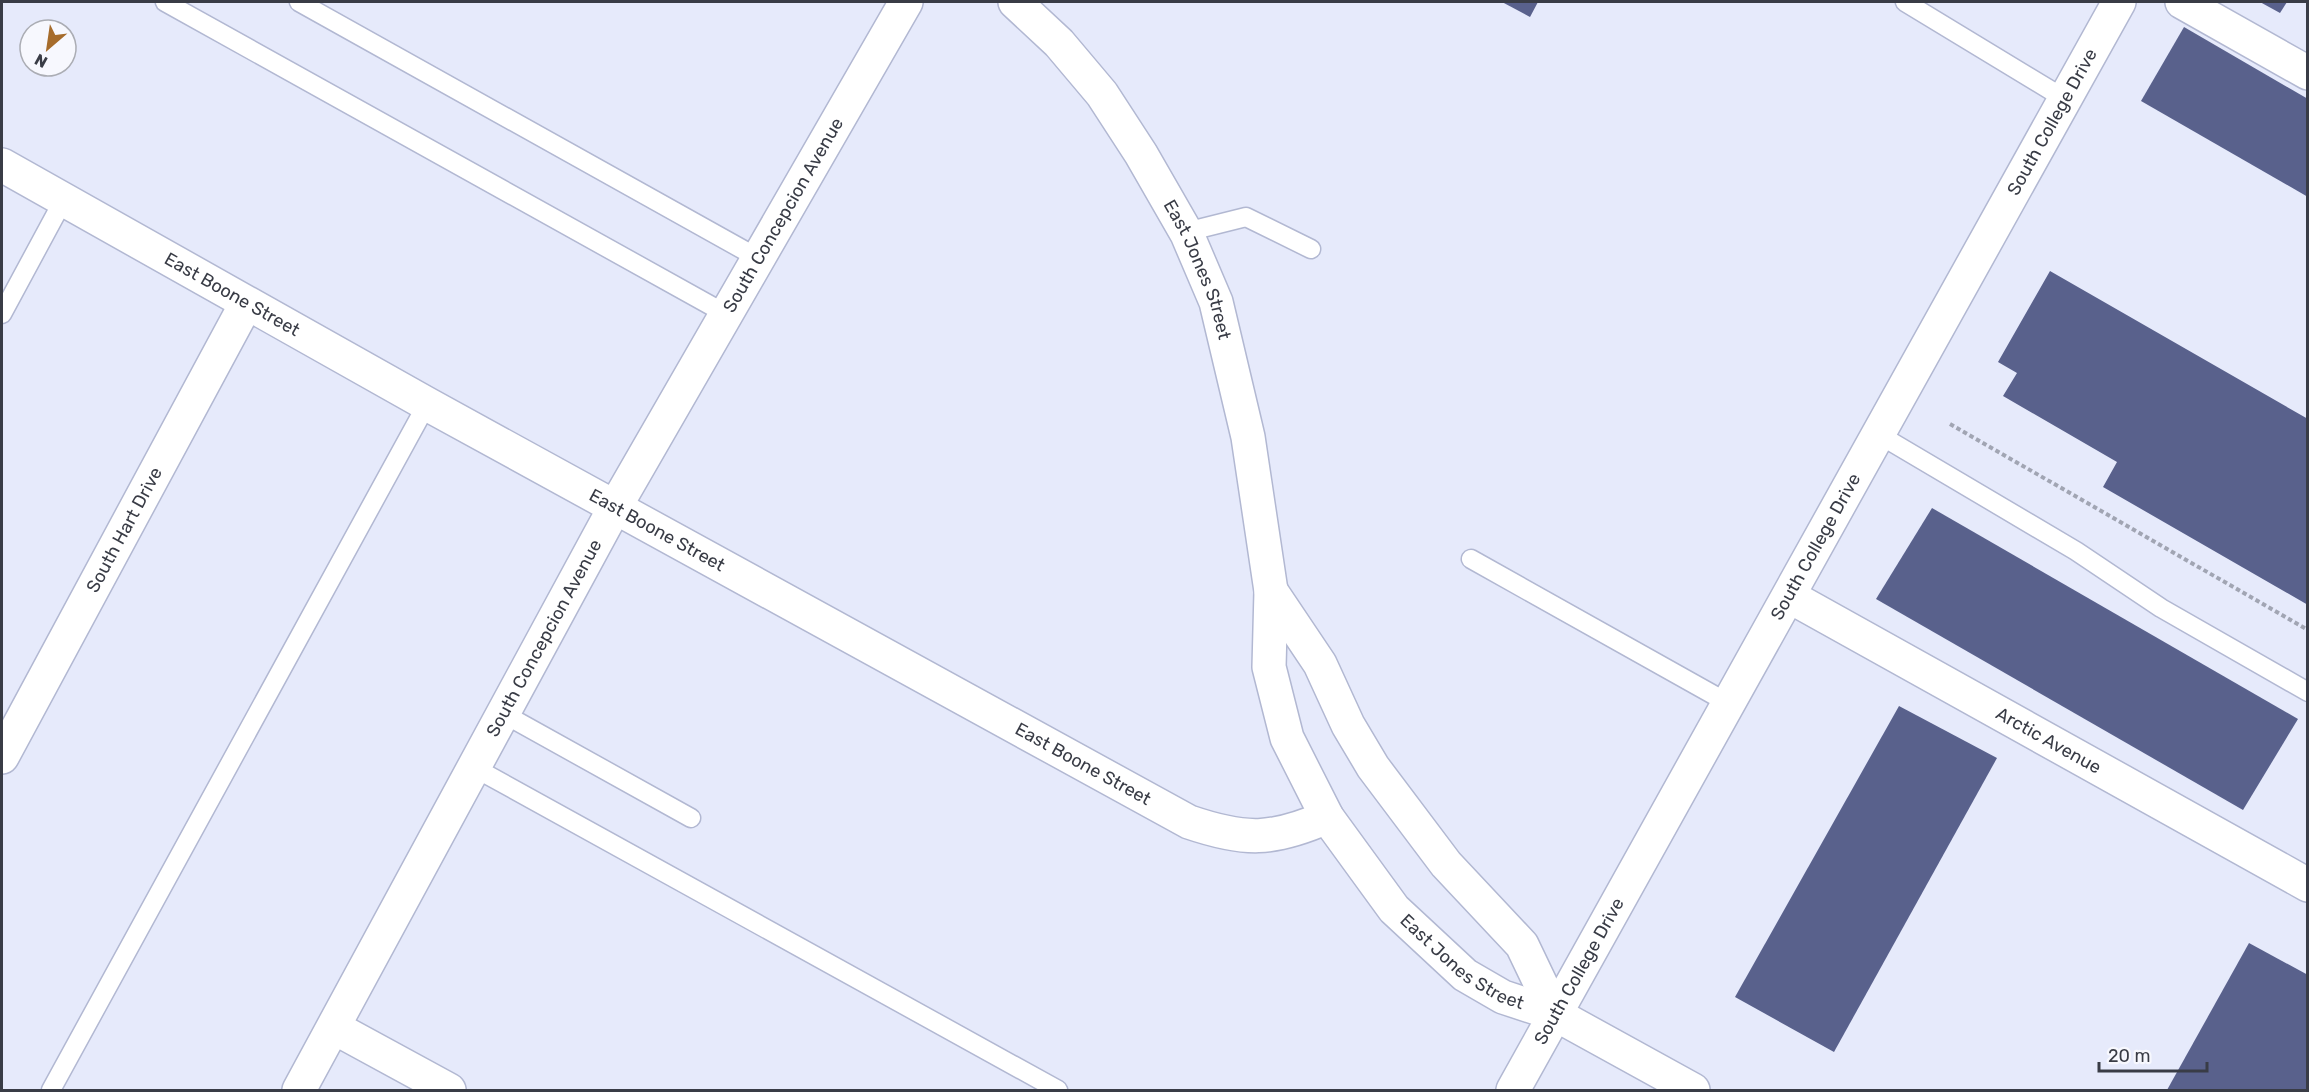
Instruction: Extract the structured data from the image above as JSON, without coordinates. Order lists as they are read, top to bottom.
{
  "streets": {
    "street": [
      "South College Drive",
      "South Concepcion Avenue",
      "East Jones Street",
      "East Boone Street",
      "South Hart Drive",
      "Arctic Avenue"
    ]
  },
  "crossings": [
    ["South College Drive", "East Jones Street"],
    ["South College Drive", "Arctic Avenue"],
    ["South Concepcion Avenue", "East Boone Street"],
    ["East Jones Street", "East Boone Street"],
    ["East Boone Street", "South Hart Drive"]
  ],
  "scale_bar": "20 m",
  "north": "bottom left"
}
